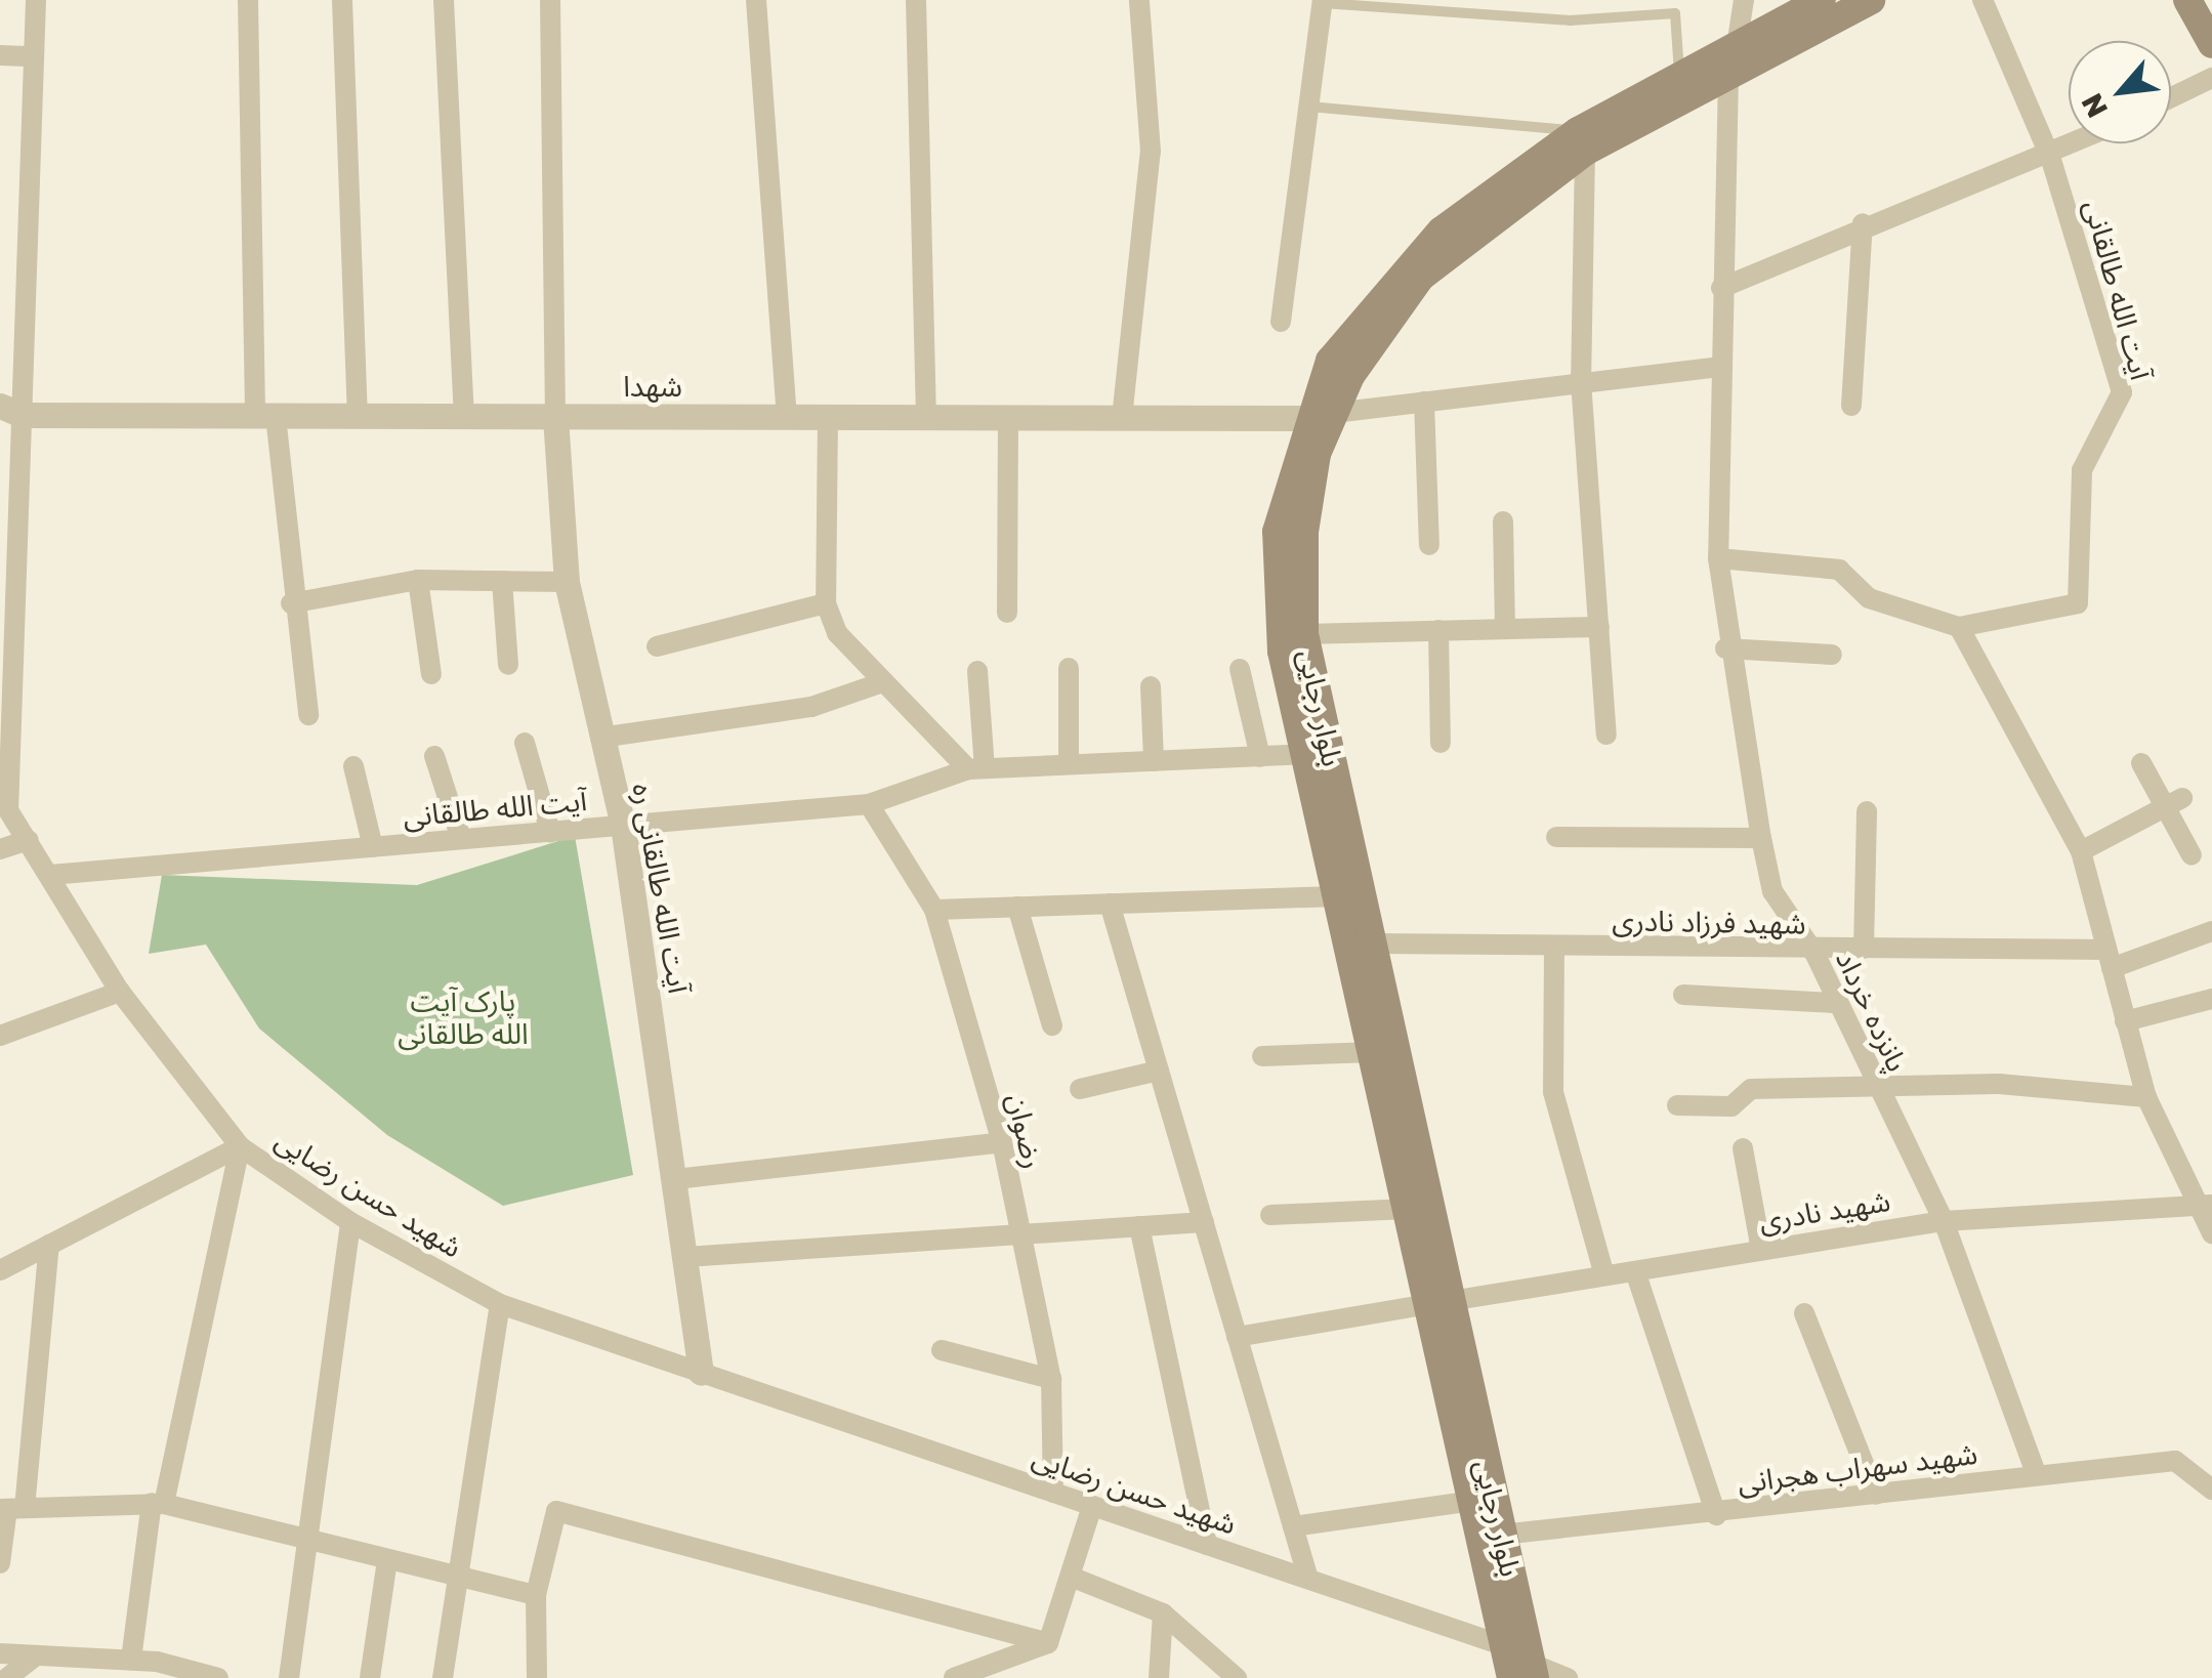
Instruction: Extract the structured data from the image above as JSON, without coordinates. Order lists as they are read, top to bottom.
{
  "streets": {
    "main road": ["بلوار رجایی"],
    "street": [
      "آیت الله طالقانی",
      "شهدا",
      "آیت الله طالقانی ره",
      "شهید فرزاد نادری",
      "پانزده خرداد",
      "رضوان",
      "شهید حسن رضایی",
      "شهید نادری",
      "شهید سهراب هجرانی"
    ]
  },
  "crossings": [
    ["آیت الله طالقانی", "بلوار رجایی"],
    ["آیت الله طالقانی", "آیت الله طالقانی ره"],
    ["آیت الله طالقانی", "رضوان"],
    ["آیت الله طالقانی", "شهید حسن رضایی"],
    ["شهدا", "بلوار رجایی"],
    ["شهدا", "آیت الله طالقانی ره"],
    ["شهدا", "شهید حسن رضایی"],
    ["بلوار رجایی", "شهید فرزاد نادری"],
    ["بلوار رجایی", "پانزده خرداد"],
    ["بلوار رجایی", "شهید حسن رضایی"],
    ["بلوار رجایی", "شهید نادری"],
    ["بلوار رجایی", "شهید سهراب هجرانی"],
    ["آیت الله طالقانی ره", "شهید حسن رضایی"],
    ["شهید فرزاد نادری", "پانزده خرداد"],
    ["پانزده خرداد", "شهید نادری"],
    ["پانزده خرداد", "شهید سهراب هجرانی"],
    ["رضوان", "شهید حسن رضایی"]
  ],
  "parks": ["پارک آیت الله طالقانی"],
  "north": "bottom left"
}
